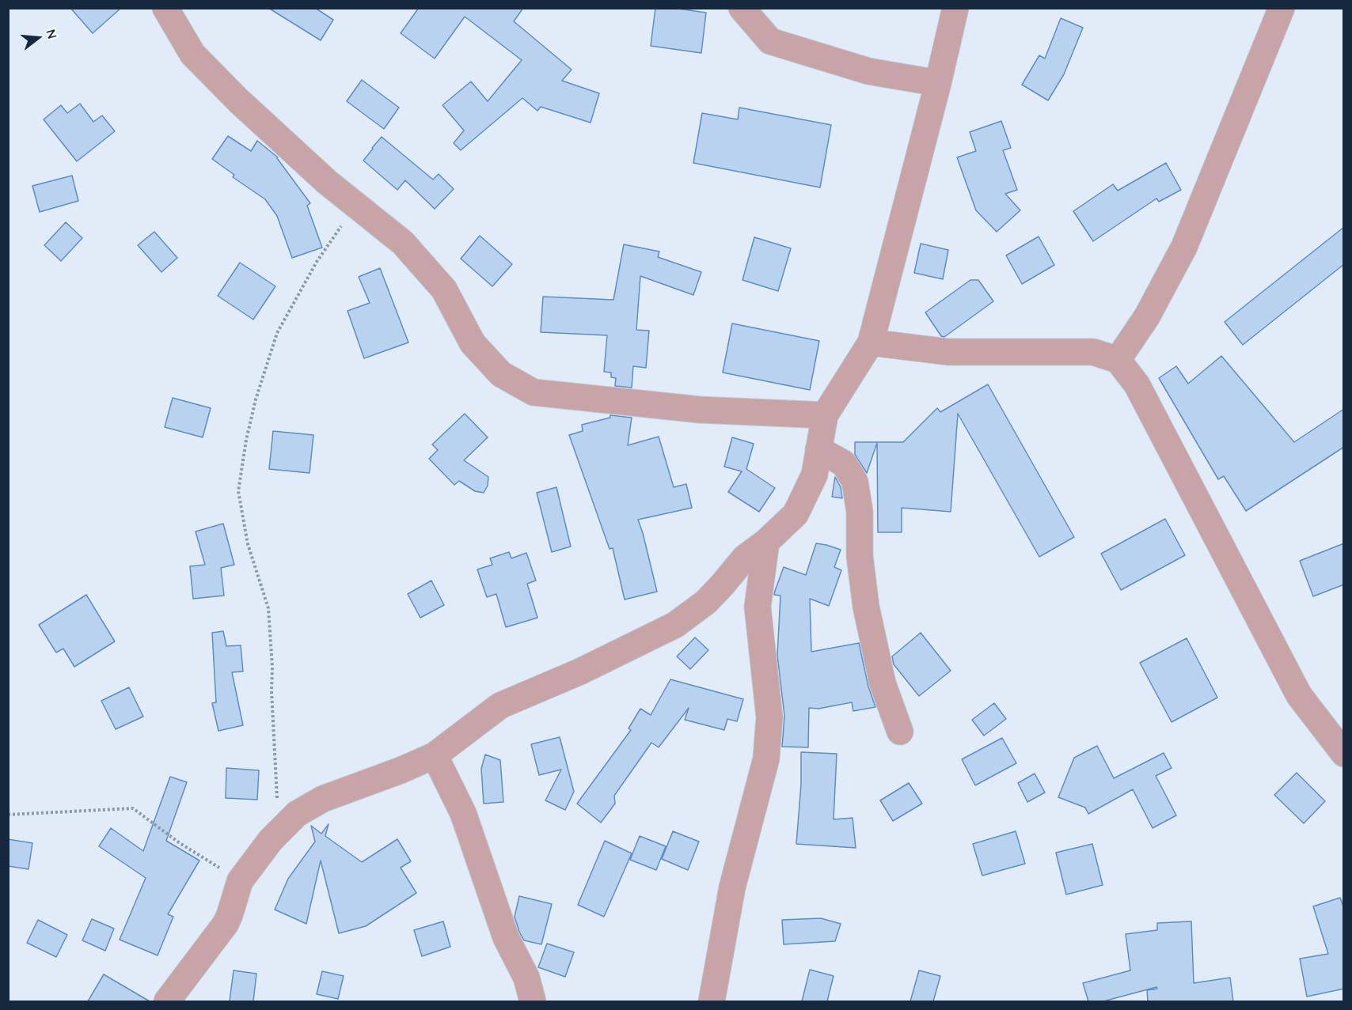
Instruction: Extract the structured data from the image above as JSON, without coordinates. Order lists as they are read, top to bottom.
{
  "north": "right"
}
